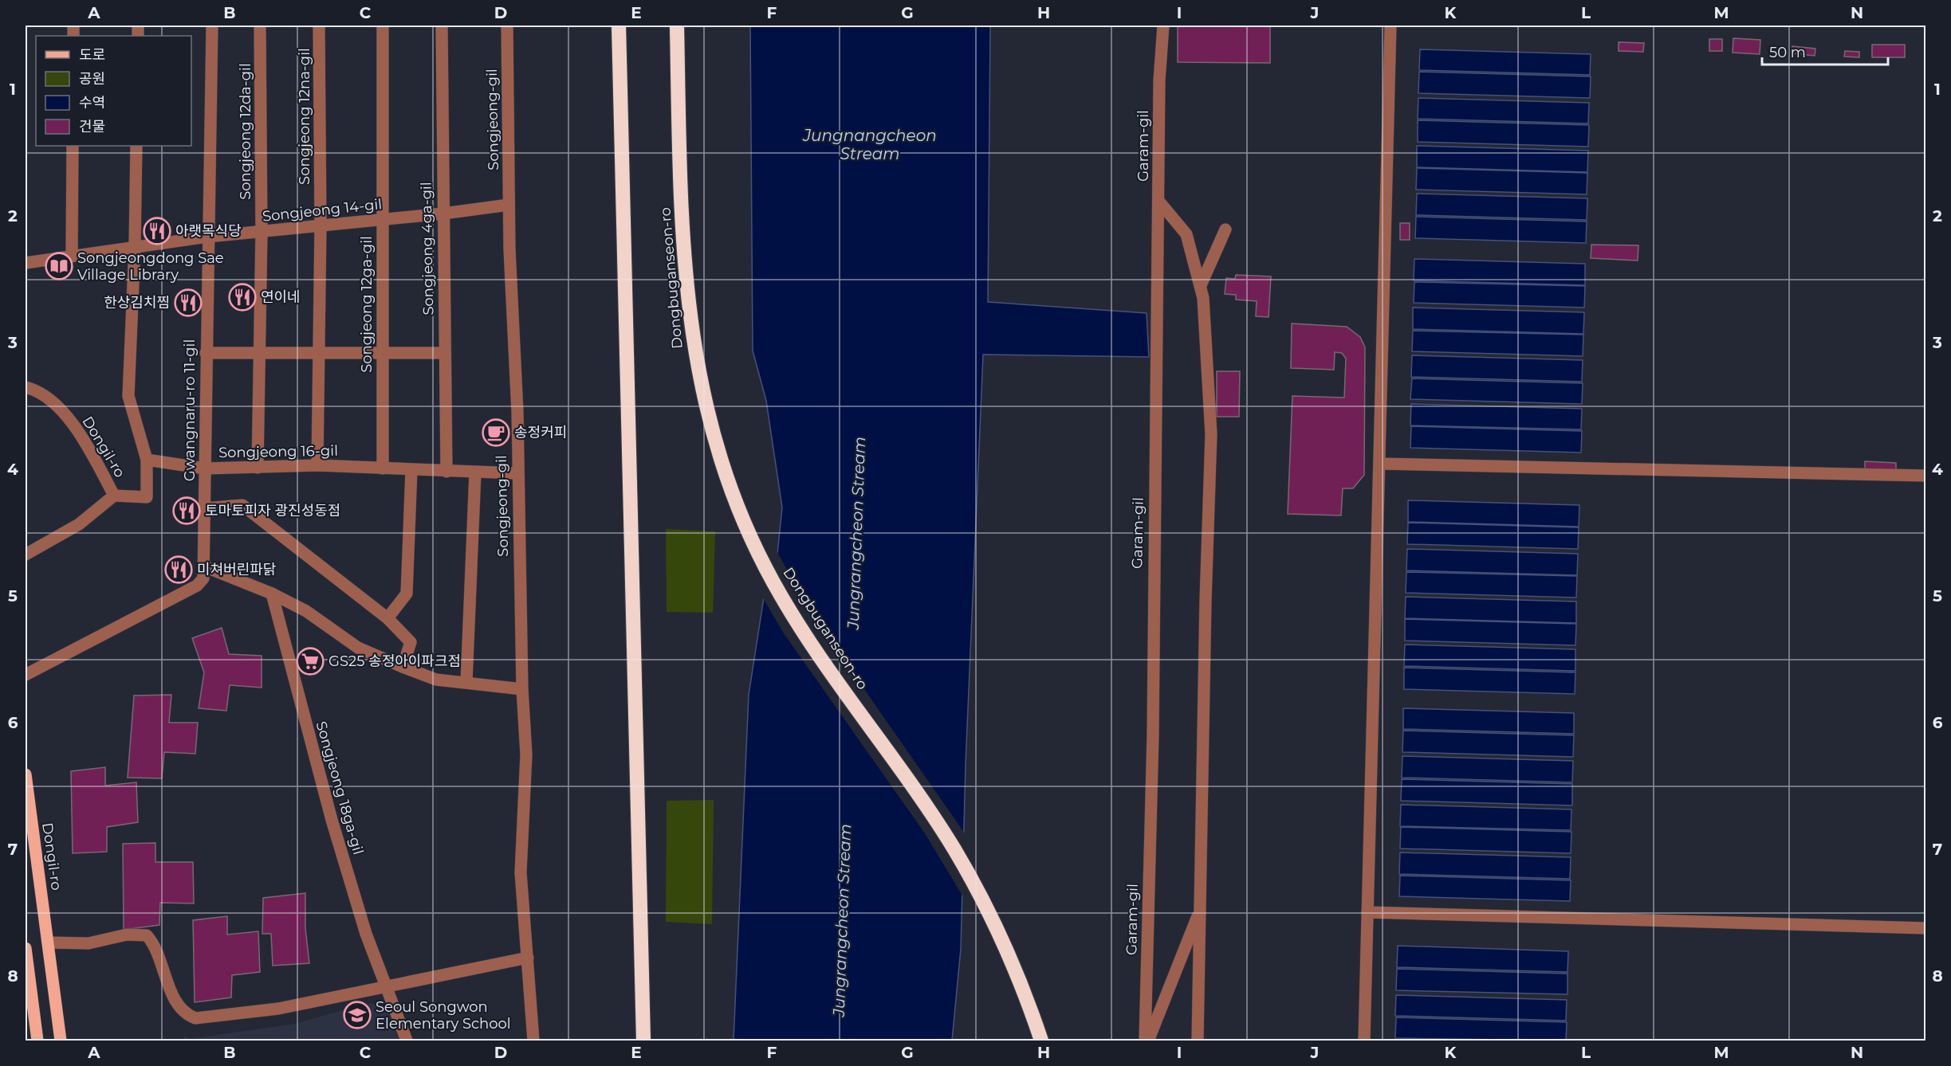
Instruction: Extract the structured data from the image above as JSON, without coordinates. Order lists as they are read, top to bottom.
{
  "streets": {
    "highway": ["Dongbuganseon-ro"],
    "main road": ["Dongil-ro"],
    "street": [
      "Songjeong 12na-gil",
      "Songjeong-gil",
      "Songjeong 12da-gil",
      "Garam-gil",
      "Songjeong 14-gil",
      "Songjeong 4ga-gil",
      "Songjeong 12ga-gil",
      "Gwangnaru-ro 11-gil",
      "Songjeong 16-gil",
      "Songjeong 18ga-gil"
    ]
  },
  "crossings": [
    ["Songjeong 12na-gil", "Songjeong 14-gil"],
    ["Songjeong 12na-gil", "Songjeong 16-gil"],
    ["Songjeong-gil", "Songjeong 14-gil"],
    ["Songjeong-gil", "Songjeong 16-gil"],
    ["Songjeong 12da-gil", "Songjeong 14-gil"],
    ["Songjeong 12da-gil", "Songjeong 16-gil"],
    ["Songjeong 14-gil", "Songjeong 4ga-gil"],
    ["Songjeong 14-gil", "Songjeong 12ga-gil"],
    ["Songjeong 14-gil", "Gwangnaru-ro 11-gil"],
    ["Songjeong 4ga-gil", "Songjeong 16-gil"],
    ["Songjeong 12ga-gil", "Songjeong 16-gil"],
    ["Gwangnaru-ro 11-gil", "Songjeong 16-gil"]
  ],
  "water": ["Jungnangcheon Stream", "Jungrangcheon Stream"],
  "places": {
    "restaurant": [
      "아랫목식당",
      "연이네",
      "한상김치찜",
      "토마토피자 광진성동점",
      "미쳐버린파닭"
    ],
    "library": ["Songjeongdong Sae Village Library"],
    "cafe": ["송정커피"],
    "supermarket": ["GS25 송정아이파크점"],
    "school or university": ["Seoul Songwon Elementary School"]
  },
  "legend": [
    "도로",
    "공원",
    "수역",
    "건물"
  ],
  "scale_bar": "50 m",
  "grid": {
    "columns": [
      "A",
      "B",
      "C",
      "D",
      "E",
      "F",
      "G",
      "H",
      "I",
      "J",
      "K",
      "L",
      "M",
      "N"
    ],
    "rows": [
      "1",
      "2",
      "3",
      "4",
      "5",
      "6",
      "7",
      "8"
    ]
  }
}
